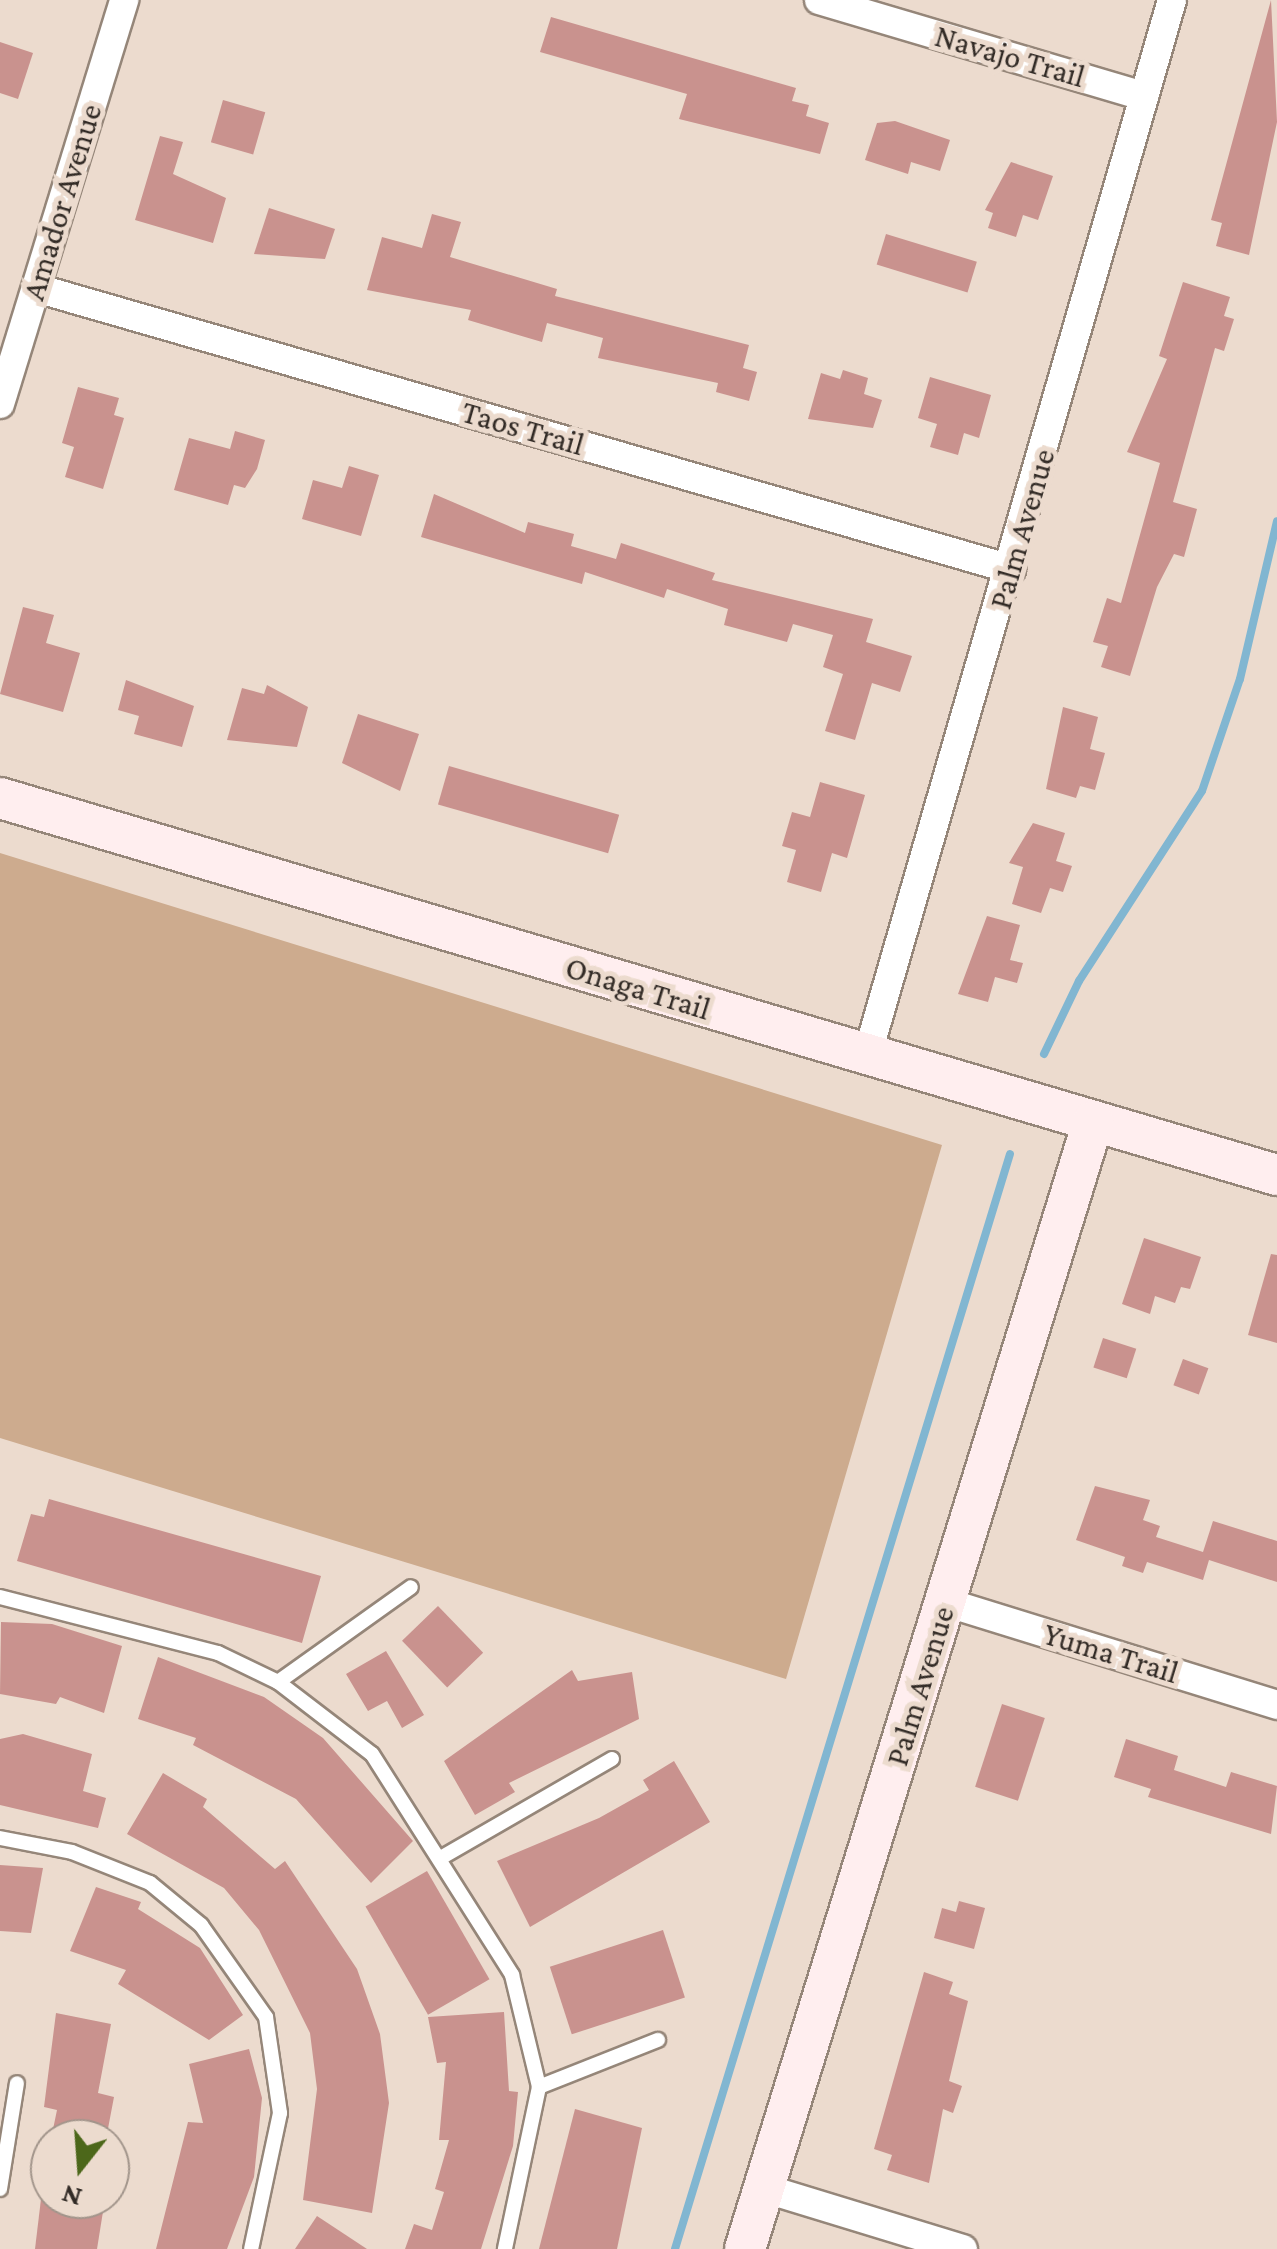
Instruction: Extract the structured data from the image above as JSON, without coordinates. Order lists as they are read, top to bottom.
{
  "streets": {
    "street": [
      "Navajo Trail",
      "Amador Avenue",
      "Taos Trail",
      "Palm Avenue",
      "Onaga Trail",
      "Yuma Trail"
    ]
  },
  "crossings": [
    ["Navajo Trail", "Palm Avenue"],
    ["Amador Avenue", "Taos Trail"],
    ["Taos Trail", "Palm Avenue"],
    ["Palm Avenue", "Onaga Trail"],
    ["Palm Avenue", "Yuma Trail"]
  ],
  "north": "bottom"
}
